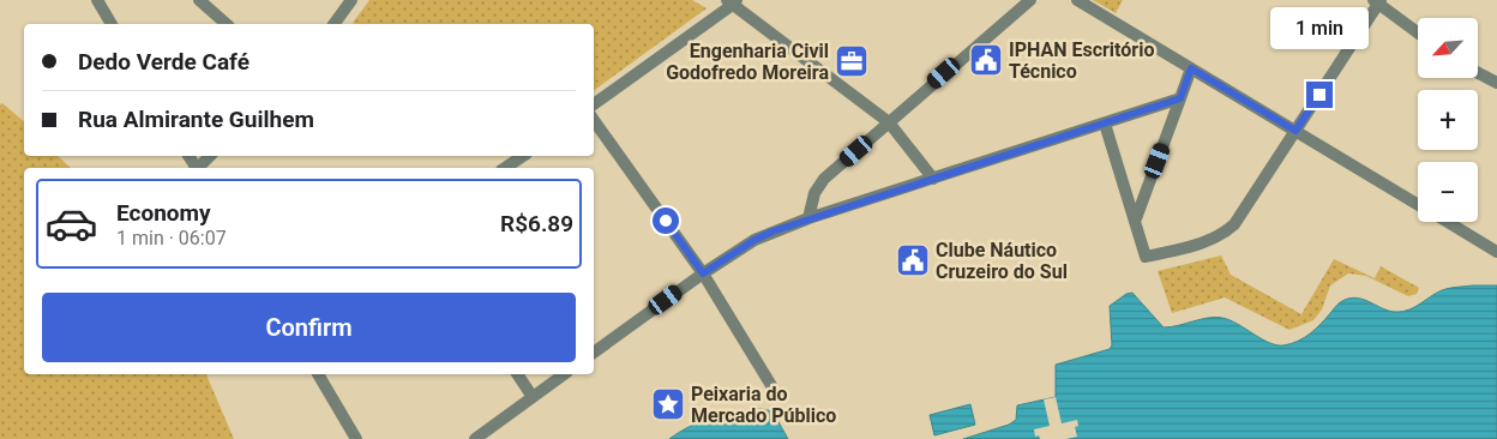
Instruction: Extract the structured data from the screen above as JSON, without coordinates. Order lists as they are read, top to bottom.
{
  "places": {
    "public building": ["IPHAN Escritório Técnico", "Clube Náutico Cruzeiro do Sul"],
    "office": ["Engenharia Civil Godofredo Moreira"],
    "place": ["Peixaria do Mercado Público"]
  },
  "north": "bottom left",
  "page": {
    "bubble": "1 min",
    "map_buttons": ["+", "−"],
    "banner": ["Dedo Verde Café", "Rua Almirante Guilhem"],
    "list": [
      {
        "name": "Economy",
        "note": "1 min · 06:07",
        "value": "R$6.89"
      }
    ],
    "buttons": "Confirm"
  }
}
